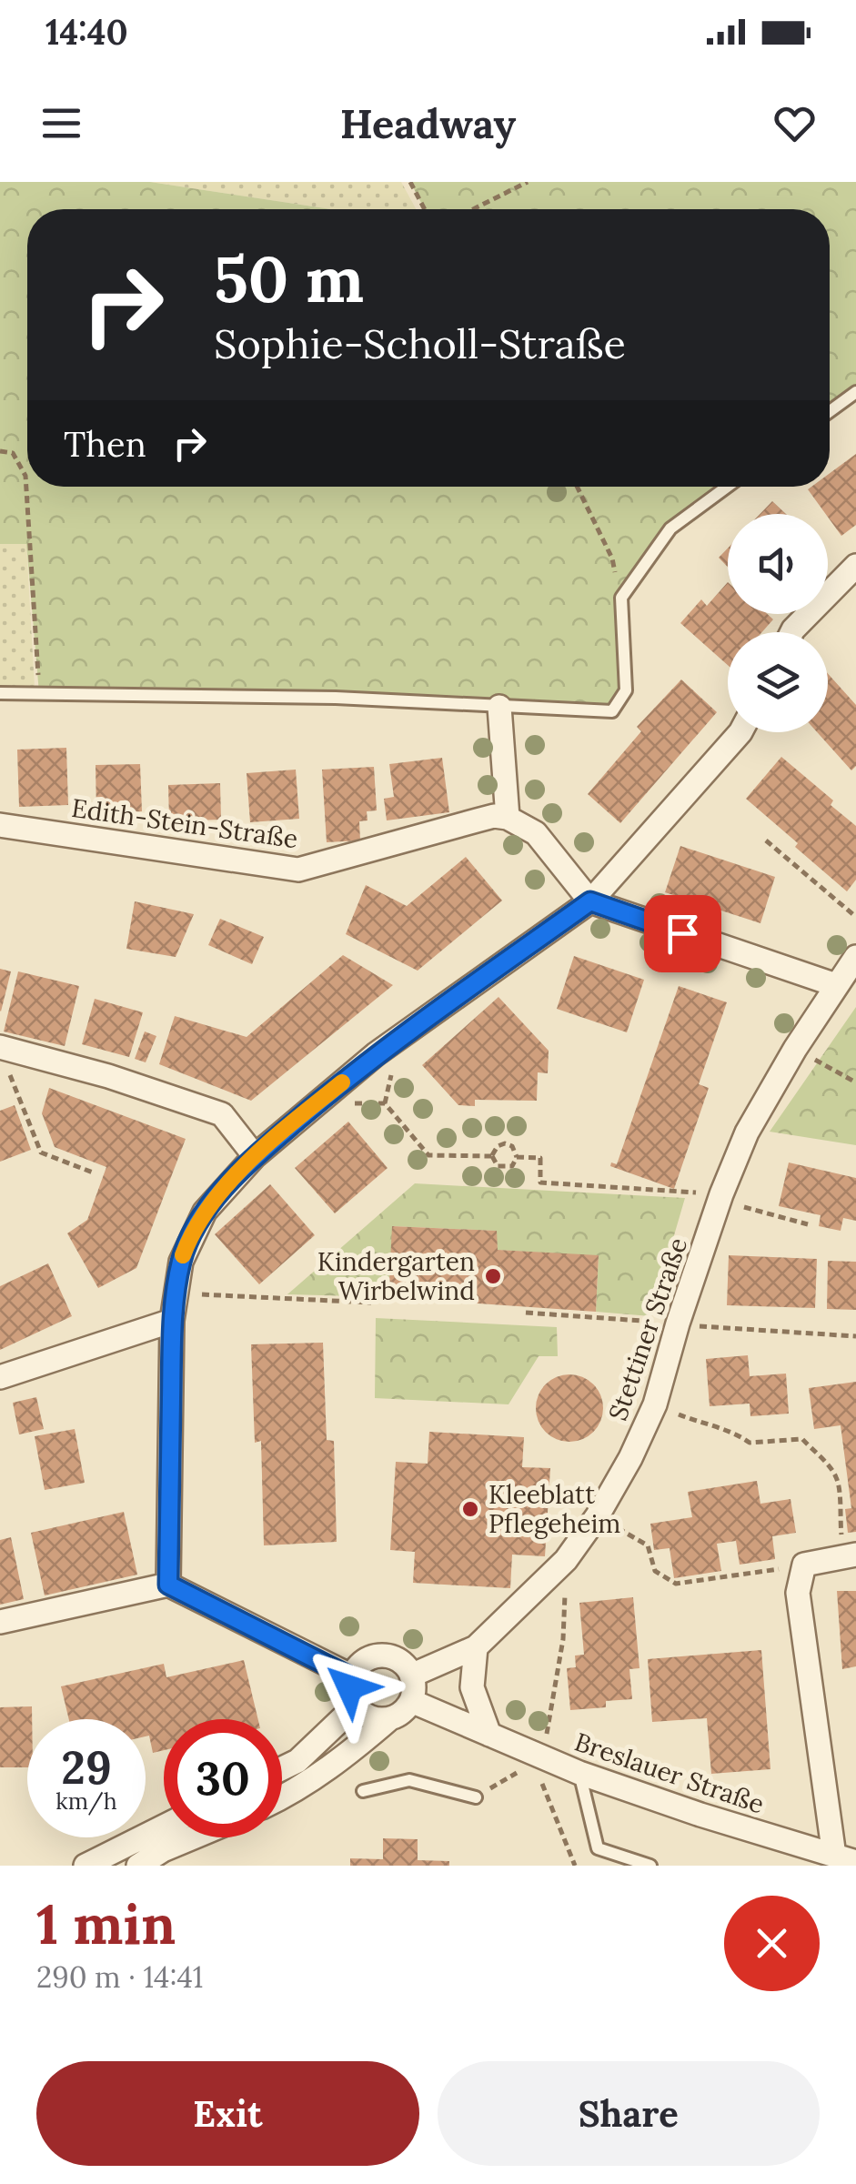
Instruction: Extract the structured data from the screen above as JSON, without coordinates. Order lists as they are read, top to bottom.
{
  "streets": {
    "street": ["Edith-Stein-Straße", "Stettiner Straße", "Breslauer Straße"]
  },
  "crossings": [
    ["Stettiner Straße", "Breslauer Straße"]
  ],
  "places": ["Kindergarten Wirbelwind", "Kleeblatt Pflegeheim"],
  "page": {
    "status": "14:40",
    "header": "Headway",
    "turn": ["50 m", "Sophie-Scholl-Straße"],
    "then": "Then",
    "speed": "29 km/h",
    "limit": "30",
    "heading": ["1 min", "290 m · 14:41"],
    "buttons": ["Exit", "Share"]
  }
}
